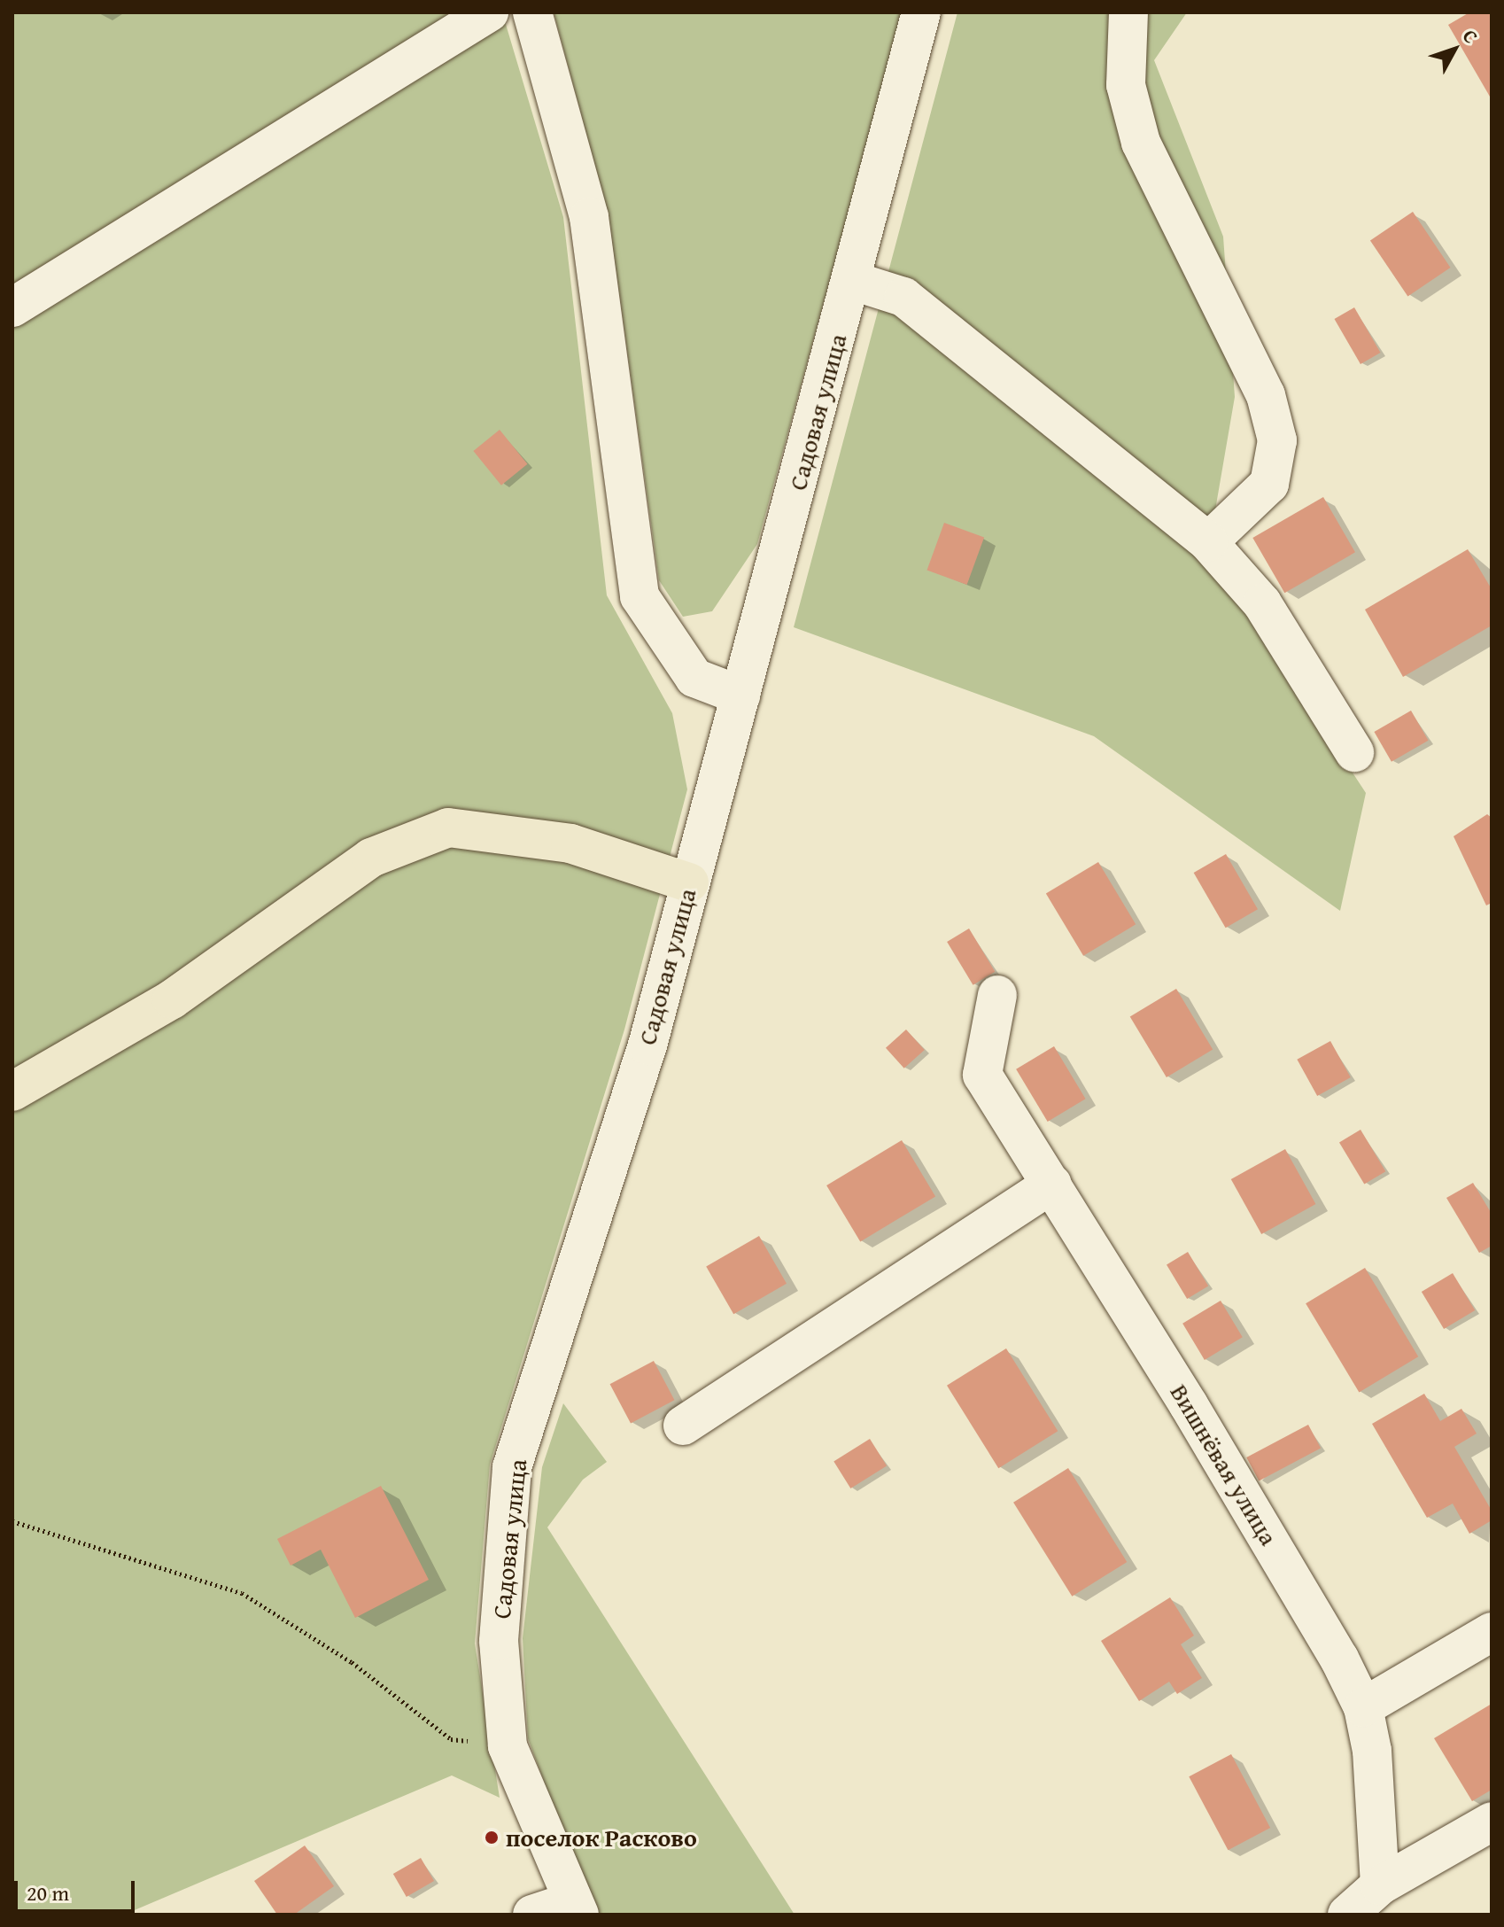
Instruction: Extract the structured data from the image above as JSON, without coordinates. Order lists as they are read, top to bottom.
{
  "streets": {
    "street": ["Садовая улица", "Вишнёвая улица"]
  },
  "places": ["поселок Расково"],
  "scale_bar": "20 m",
  "north": "top right"
}
